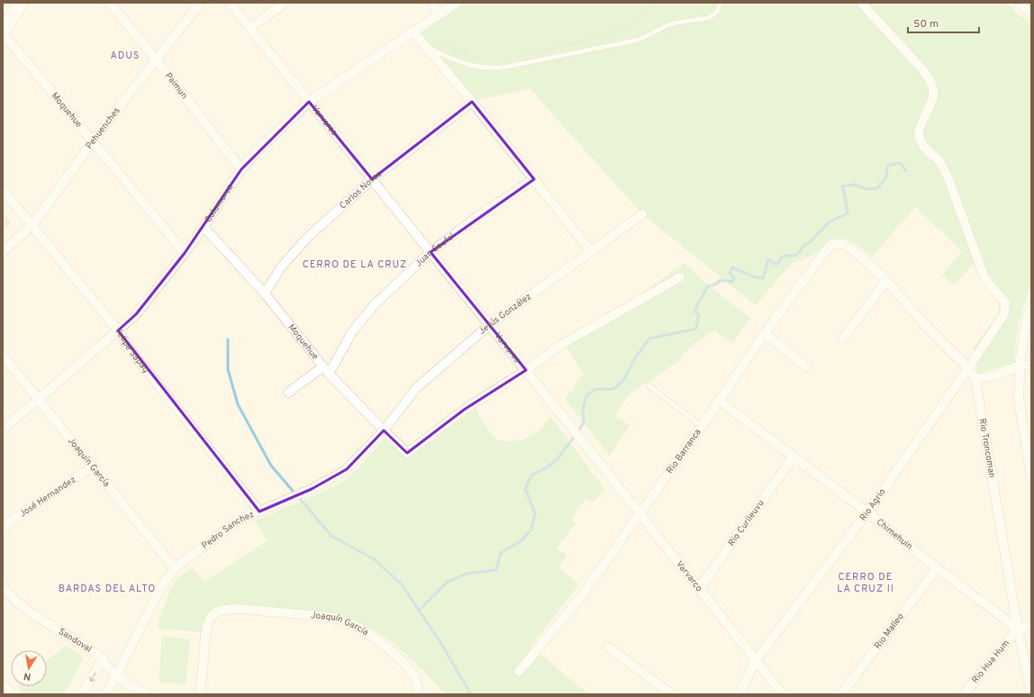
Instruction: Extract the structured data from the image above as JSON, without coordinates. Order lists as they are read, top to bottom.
{
  "streets": {
    "street": [
      "Paimun",
      "Moquehue",
      "Varvarco",
      "Pehuenches",
      "Carlos Novac",
      "Catamarca",
      "Juan Soufal",
      "Jesús González",
      "Felipe Sapag",
      "Rio Troncoman",
      "Rio Barranca",
      "Joaquín García",
      "José Hernandez",
      "Rio Agrio",
      "Rio Curileuvu",
      "Pedro Sanchez",
      "Chimehuin",
      "Rio Malleo",
      "Sandoval",
      "Rio Hua Hum"
    ]
  },
  "crossings": [
    ["Paimun", "Pehuenches"],
    ["Paimun", "Catamarca"],
    ["Moquehue", "Varvarco"],
    ["Moquehue", "Pehuenches"],
    ["Moquehue", "Carlos Novac"],
    ["Moquehue", "Catamarca"],
    ["Moquehue", "Juan Soufal"],
    ["Moquehue", "Jesús González"],
    ["Moquehue", "Pedro Sanchez"],
    ["Varvarco", "Carlos Novac"],
    ["Varvarco", "Catamarca"],
    ["Varvarco", "Juan Soufal"],
    ["Varvarco", "Jesús González"],
    ["Varvarco", "Rio Barranca"],
    ["Varvarco", "Rio Agrio"],
    ["Varvarco", "Rio Curileuvu"],
    ["Pehuenches", "Felipe Sapag"],
    ["Catamarca", "Felipe Sapag"],
    ["Catamarca", "Joaquín García"],
    ["Jesús González", "Pedro Sanchez"],
    ["Felipe Sapag", "Pedro Sanchez"],
    ["Rio Troncoman", "Rio Barranca"],
    ["Rio Troncoman", "Rio Agrio"],
    ["Rio Troncoman", "Chimehuin"],
    ["Rio Troncoman", "Rio Hua Hum"],
    ["Rio Barranca", "Chimehuin"],
    ["Joaquín García", "José Hernandez"],
    ["Joaquín García", "Pedro Sanchez"],
    ["Rio Agrio", "Chimehuin"],
    ["Rio Curileuvu", "Chimehuin"],
    ["Pedro Sanchez", "Sandoval"],
    ["Chimehuin", "Rio Malleo"],
    ["Chimehuin", "Rio Hua Hum"]
  ],
  "districts": [
    "ADUS",
    "CERRO DE LA CRUZ",
    "CERRO DE LA CRUZ II",
    "BARDAS DEL ALTO"
  ],
  "scale_bar": "50 m",
  "north": "bottom"
}
